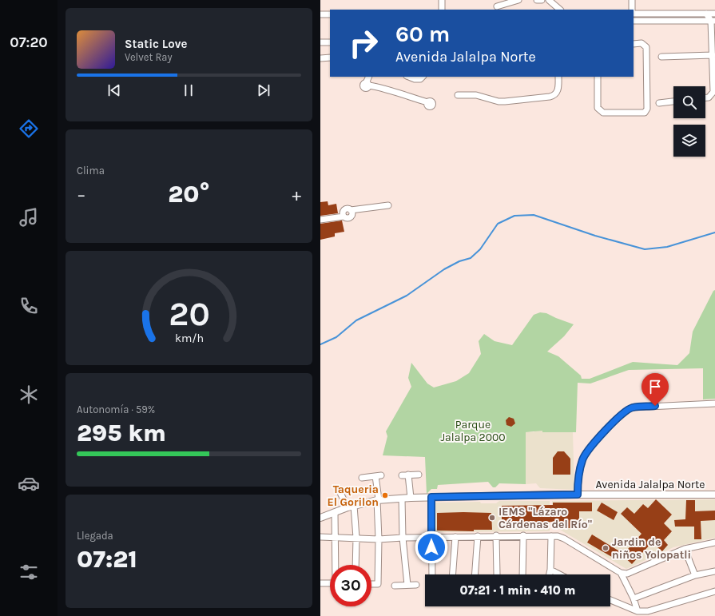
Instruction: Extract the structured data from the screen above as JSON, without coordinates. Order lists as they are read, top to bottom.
{
  "streets": {
    "street": ["Avenida Jalalpa Norte"]
  },
  "parks": ["Parque Jalalpa 2000"],
  "places": ["Taqueria El Gorilon", "IEMS \"Lázaro Cárdenas del Río\"", "Jardin de niños Yolopatli"],
  "page": {
    "tabs": "07:20",
    "turn": ["60 m", "Avenida Jalalpa Norte"],
    "song": ["Static Love", "Velvet Ray"],
    "tile": [
      "Clima",
      ["Autonomía · 59%", "295 km"],
      ["Llegada", "07:21"]
    ],
    "heat": ["−", "20°", "+"],
    "limit": "30",
    "trip": "07:21 · 1 min · 410 m",
    "gauge": ["20", "km/h"]
  }
}
